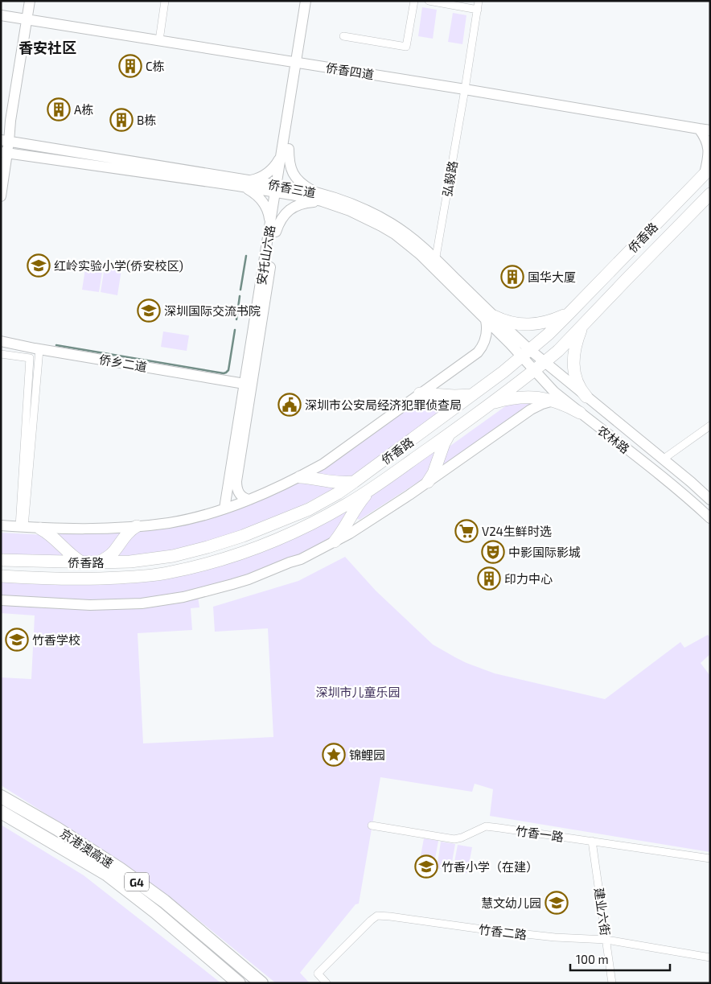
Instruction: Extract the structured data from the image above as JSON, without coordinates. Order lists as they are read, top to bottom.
{
  "streets": {
    "highway": ["京港澳高速", "G4"],
    "main road": ["侨香路"],
    "street": [
      "侨香四道",
      "弘毅路",
      "侨香三道",
      "安托山六路",
      "侨乡二道",
      "农林路",
      "竹香一路",
      "建业六街",
      "竹香二路"
    ]
  },
  "crossings": [
    ["侨香四道", "弘毅路"],
    ["侨香四道", "安托山六路"],
    ["弘毅路", "侨香三道"],
    ["侨香三道", "侨香路"],
    ["侨香三道", "安托山六路"],
    ["侨香三道", "农林路"],
    ["侨香路", "农林路"],
    ["安托山六路", "侨乡二道"],
    ["竹香一路", "建业六街"],
    ["建业六街", "竹香二路"]
  ],
  "districts": ["香安社区"],
  "parks": ["深圳市儿童乐园"],
  "places": {
    "building": [
      "C栋",
      "A栋",
      "B栋",
      "国华大厦",
      "印力中心"
    ],
    "school or university": [
      "红岭实验小学(侨安校区)",
      "深圳国际交流书院",
      "竹香学校",
      "竹香小学（在建）",
      "慧文幼儿园"
    ],
    "public building": ["深圳市公安局经济犯罪侦查局"],
    "supermarket": ["V24生鲜时选"],
    "theatre": ["中影国际影城"],
    "place": ["锦鲤园"]
  },
  "scale_bar": "100 m"
}
